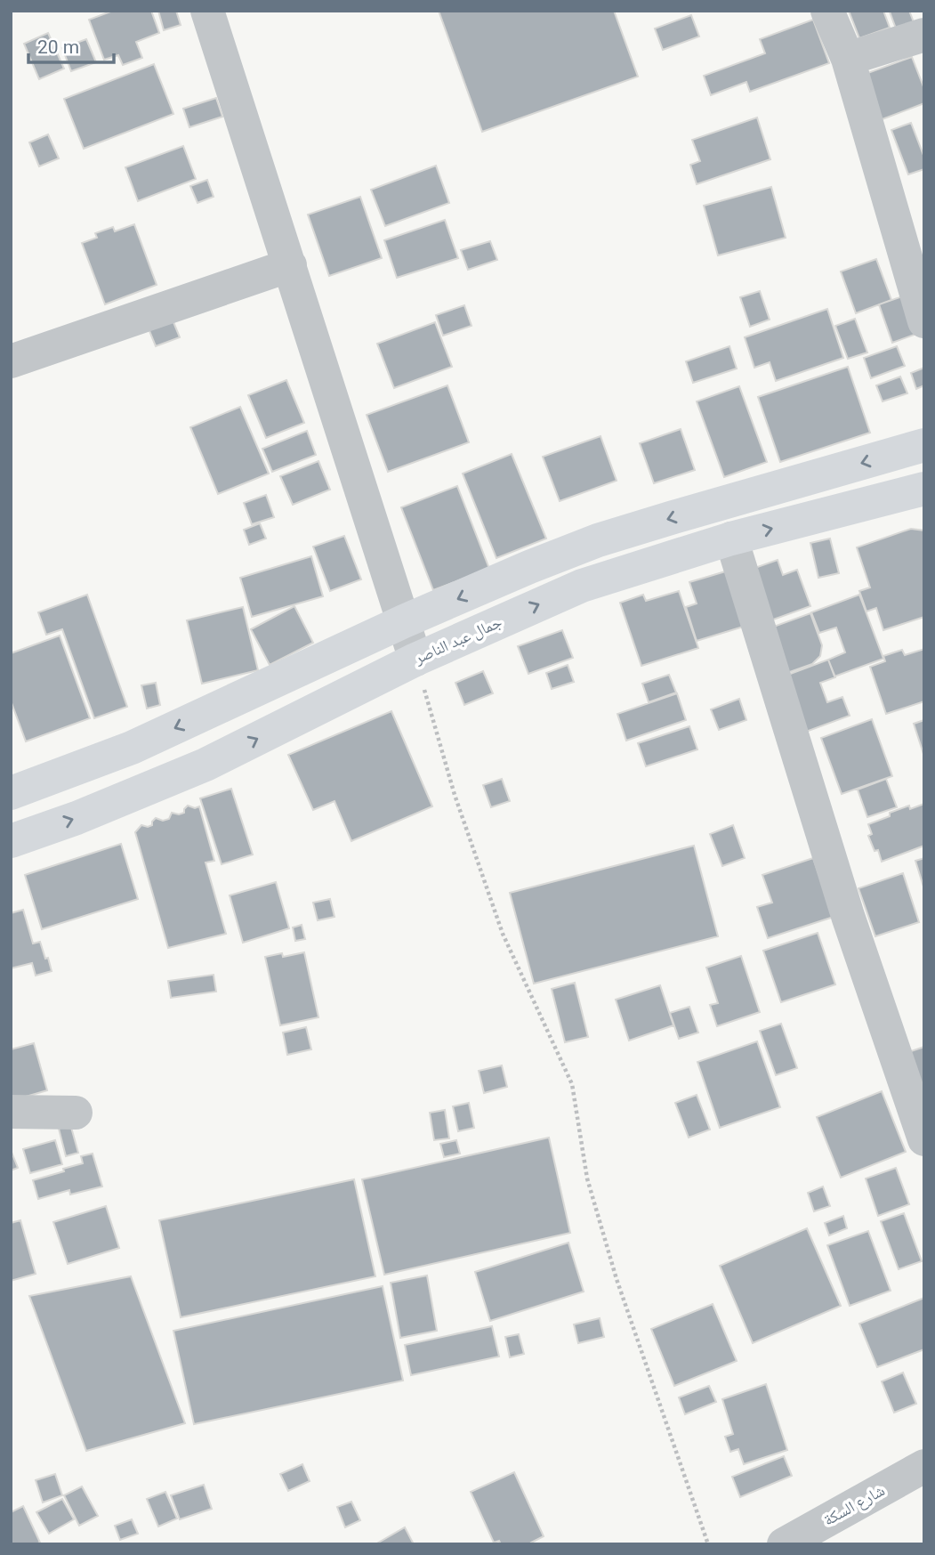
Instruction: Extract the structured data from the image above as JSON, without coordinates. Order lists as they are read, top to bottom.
{
  "streets": {
    "main road": ["جمال عبد الناصر"],
    "street": ["شارع السكة"]
  },
  "scale_bar": "20 m"
}
